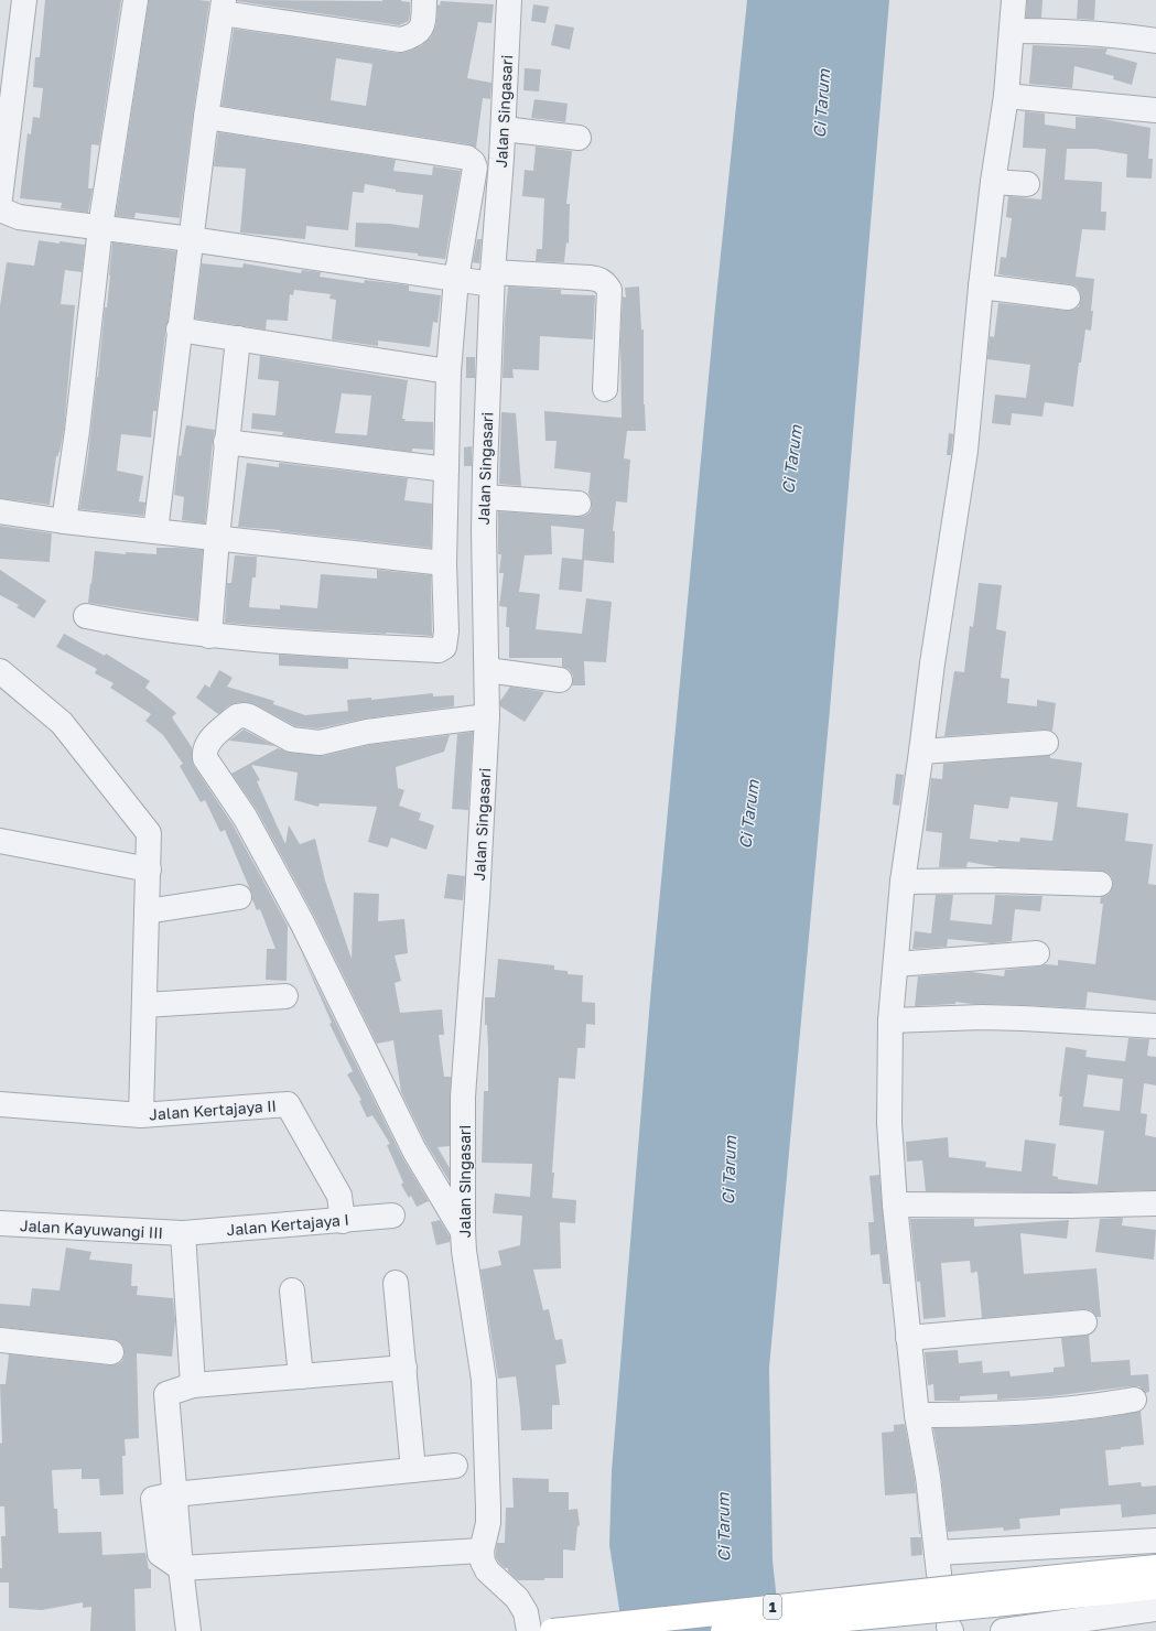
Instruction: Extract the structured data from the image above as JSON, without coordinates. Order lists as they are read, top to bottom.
{
  "streets": {
    "main road": ["1"],
    "street": [
      "Jalan Singasari",
      "Jalan Kertajaya II",
      "Jalan Kertajaya I",
      "Jalan Kayuwangi III"
    ]
  },
  "crossings": [
    ["Jalan Kertajaya II", "Jalan Kertajaya I"],
    ["Jalan Kertajaya I", "Jalan Kayuwangi III"]
  ],
  "water": ["Ci Tarum"]
}
